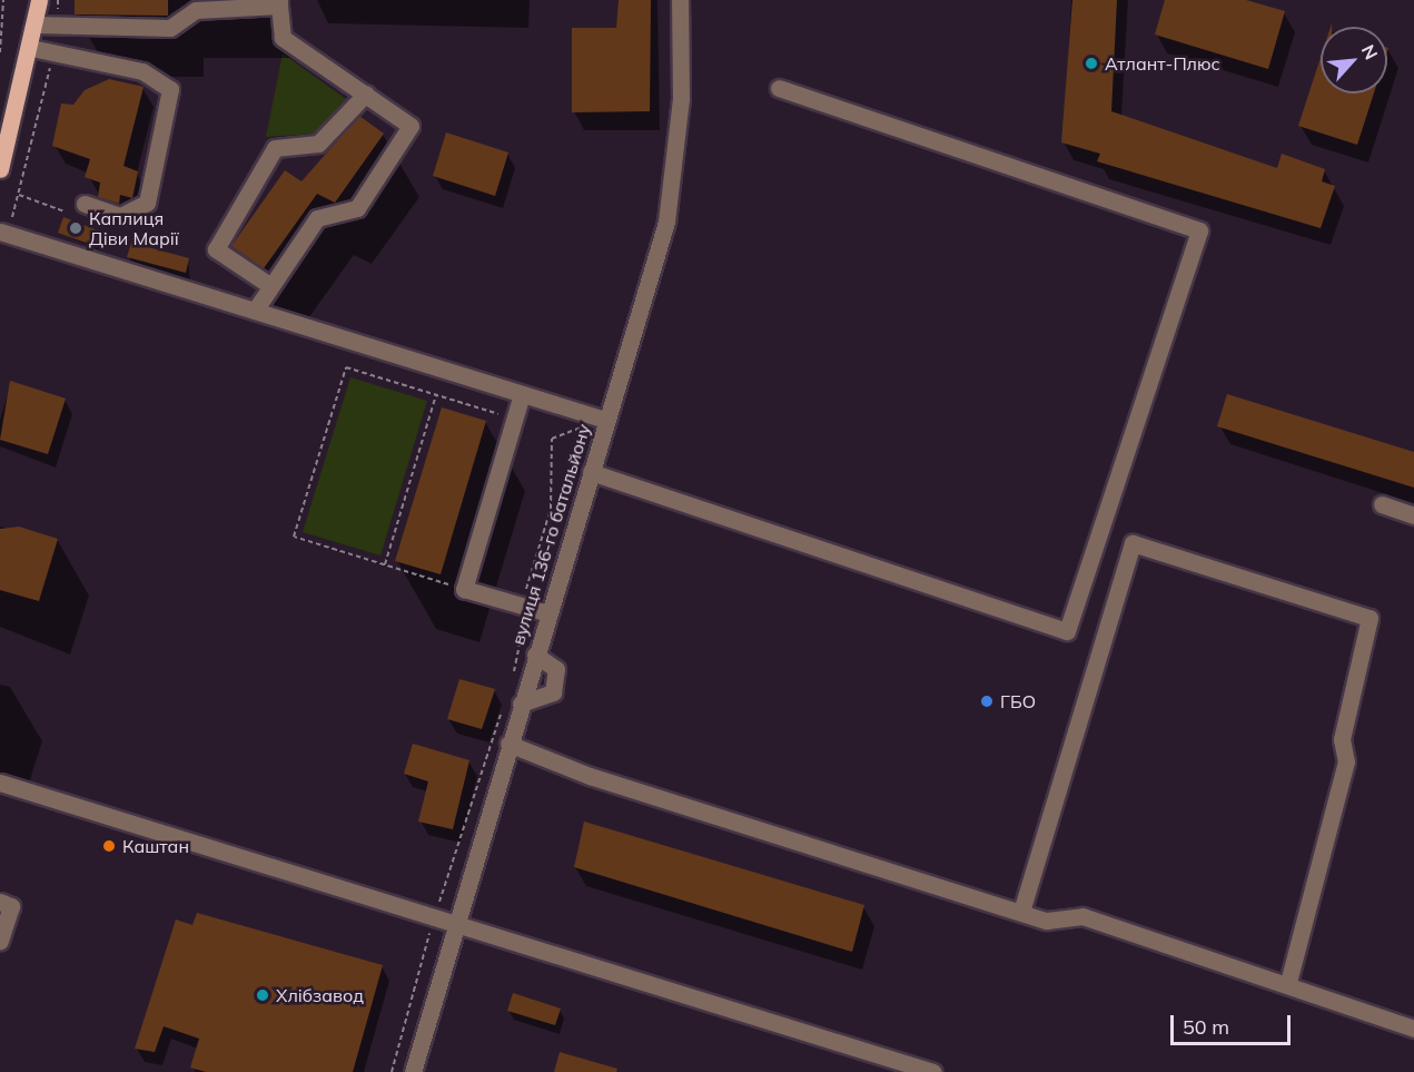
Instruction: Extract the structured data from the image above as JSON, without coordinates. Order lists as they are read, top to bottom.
{
  "streets": {
    "street": ["вулиця 136-го батальйону"]
  },
  "places": [
    "Атлант-Плюс",
    "Каплиця Діви Марії",
    "ГБО",
    "Каштан",
    "Хлібзавод"
  ],
  "scale_bar": "50 m",
  "north": "top right"
}
